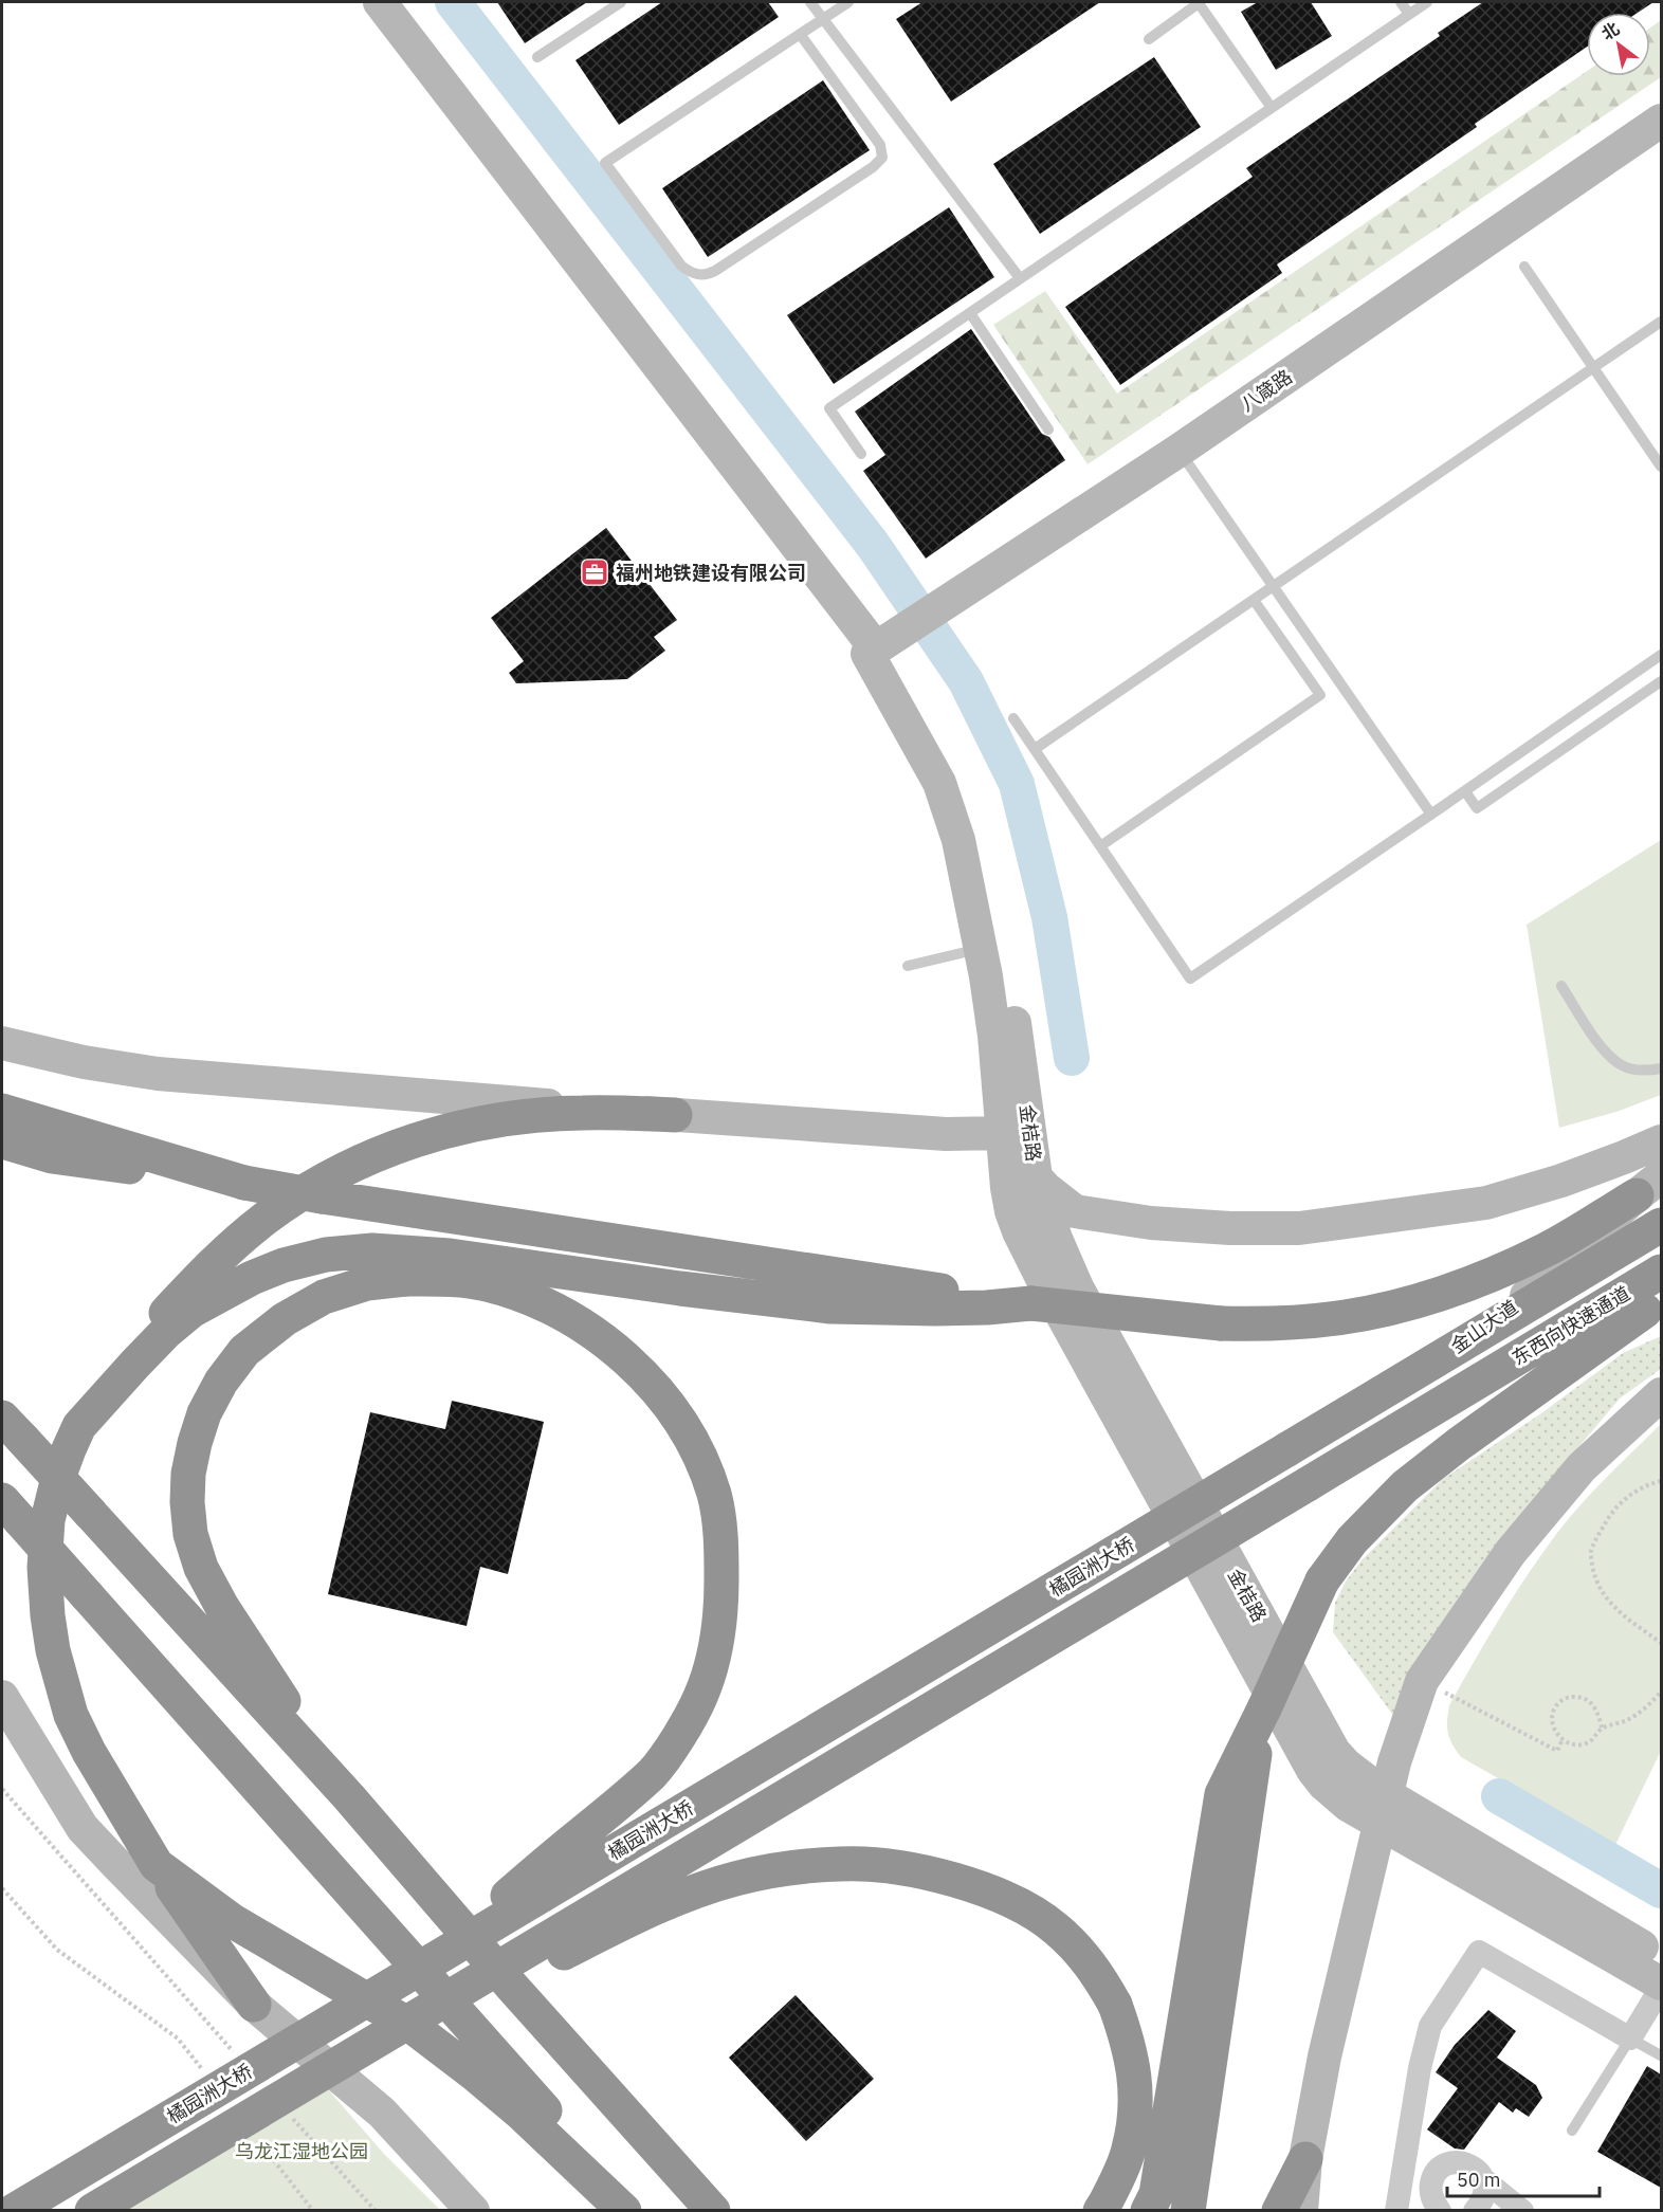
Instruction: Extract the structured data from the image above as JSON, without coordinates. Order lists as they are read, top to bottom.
{
  "streets": {
    "highway": ["东西向快速通道", "金山大道", "橘园洲大桥"],
    "main road": ["八箴路", "金桔路"]
  },
  "crossings": [
    ["八箴路", "金桔路"],
    ["东西向快速通道", "金山大道"],
    ["东西向快速通道", "橘园洲大桥"],
    ["金山大道", "橘园洲大桥"]
  ],
  "parks": ["乌龙江湿地公园"],
  "places": {
    "office": ["福州地铁建设有限公司"]
  },
  "scale_bar": "50 m",
  "north": "top left"
}
